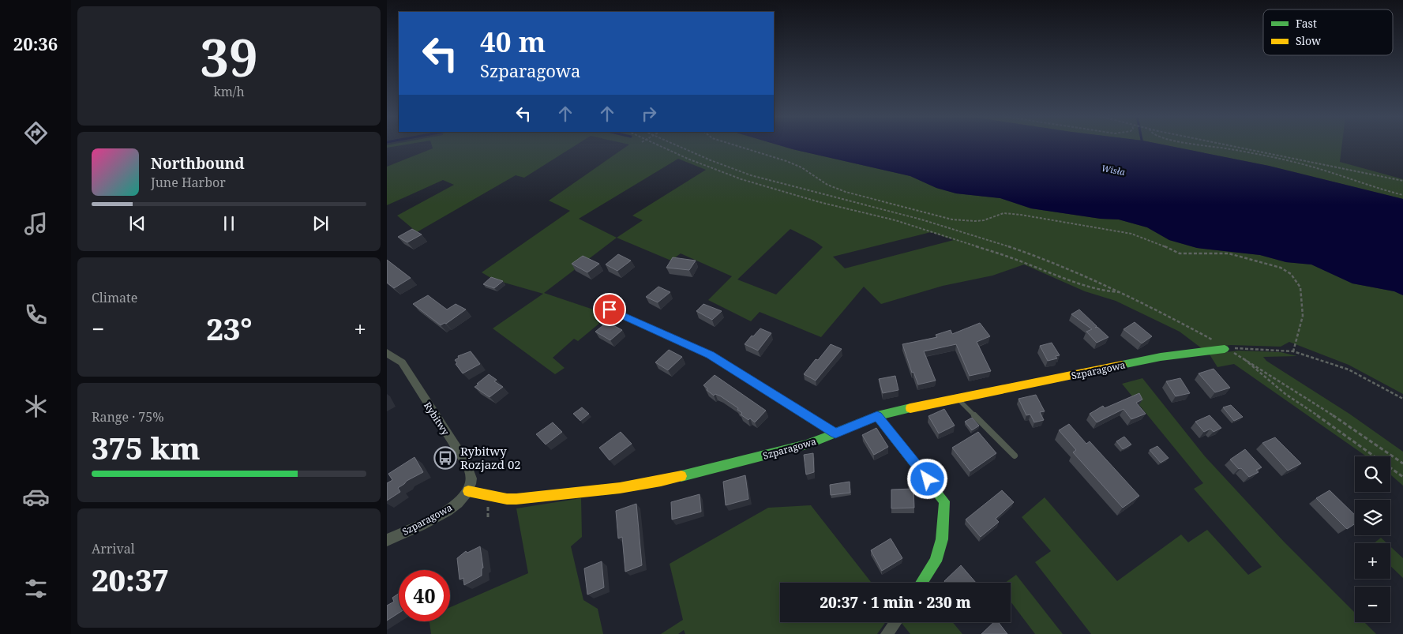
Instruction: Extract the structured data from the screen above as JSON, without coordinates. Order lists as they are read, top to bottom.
{
  "streets": {
    "street": ["Szparagowa", "Rybitwy"]
  },
  "crossings": [
    ["Szparagowa", "Rybitwy"]
  ],
  "water": ["Wisła"],
  "places": {
    "bus stop": ["Rybitwy Rozjazd 02"]
  },
  "legend": ["Fast", "Slow"],
  "page": {
    "tabs": "20:36",
    "tile": [
      ["39", "km/h"],
      "Climate",
      ["Range · 75%", "375 km"],
      ["Arrival", "20:37"]
    ],
    "turn": ["40 m", "Szparagowa"],
    "song": ["Northbound", "June Harbor"],
    "heat": ["−", "23°", "+"],
    "map_buttons": ["+", "−"],
    "limit": "40",
    "trip": "20:37 · 1 min · 230 m"
  }
}
